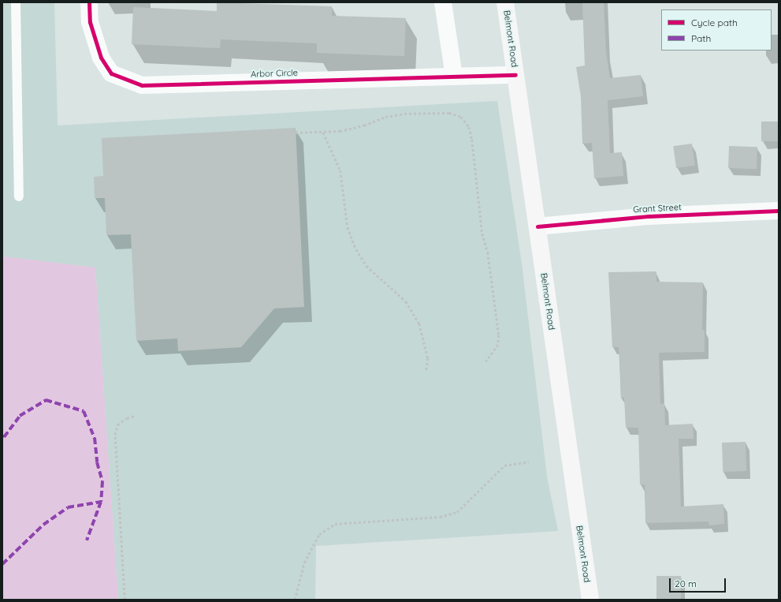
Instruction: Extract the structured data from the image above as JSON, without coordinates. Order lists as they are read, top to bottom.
{
  "streets": {
    "main road": ["Belmont Road"],
    "street": ["Arbor Circle", "Grant Street"]
  },
  "crossings": [
    ["Belmont Road", "Arbor Circle"],
    ["Belmont Road", "Grant Street"]
  ],
  "legend": ["Cycle path", "Path"],
  "scale_bar": "20 m"
}
